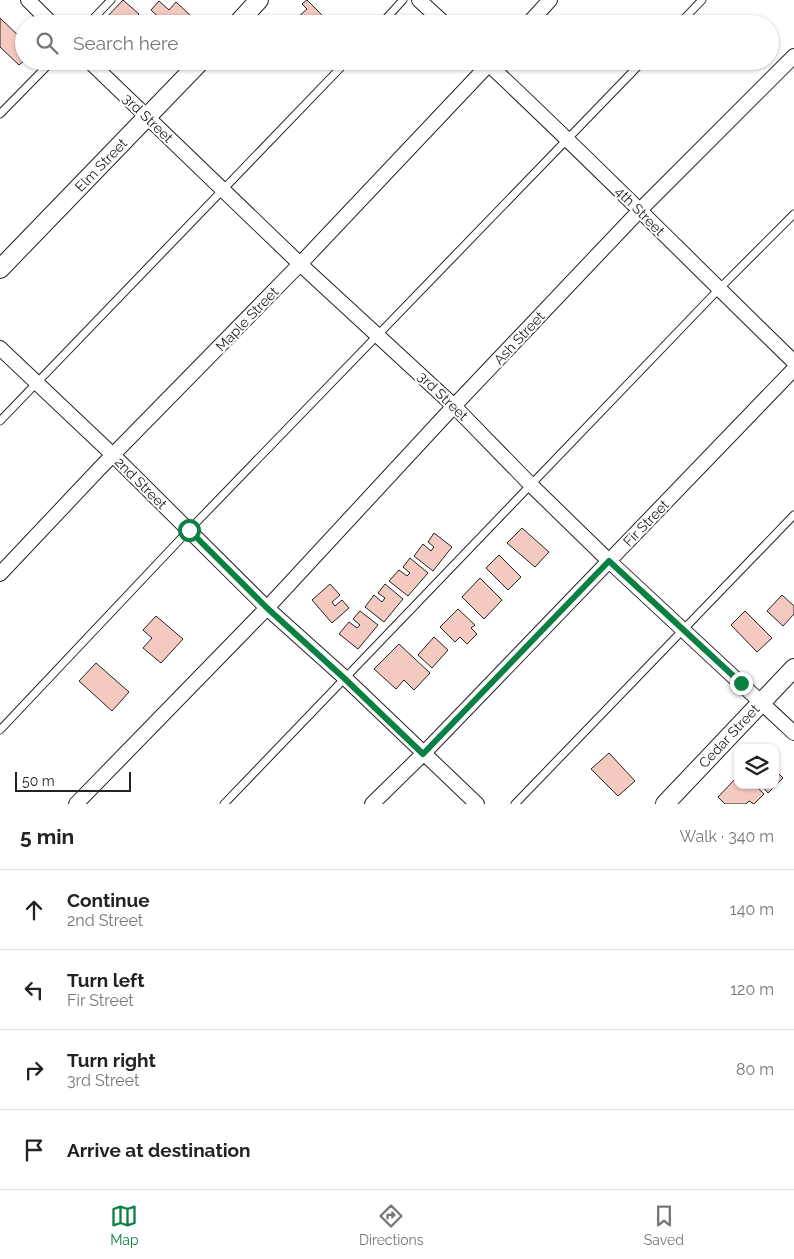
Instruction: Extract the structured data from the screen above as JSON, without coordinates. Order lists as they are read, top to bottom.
{
  "streets": {
    "street": [
      "3rd Street",
      "Elm Street",
      "4th Street",
      "Maple Street",
      "Ash Street",
      "2nd Street",
      "Fir Street",
      "Cedar Street"
    ]
  },
  "crossings": [
    ["3rd Street", "Elm Street"],
    ["3rd Street", "Maple Street"],
    ["3rd Street", "Ash Street"],
    ["3rd Street", "Fir Street"],
    ["3rd Street", "Cedar Street"],
    ["4th Street", "Ash Street"],
    ["Maple Street", "2nd Street"],
    ["Ash Street", "2nd Street"],
    ["2nd Street", "Fir Street"]
  ],
  "scale_bar": "50 m",
  "page": {
    "search": "Search here",
    "scale": "50 m",
    "heading": ["5 min", "Walk · 340 m"],
    "list": [
      ["Continue", "2nd Street", "140 m"],
      ["Turn left", "Fir Street", "120 m"],
      ["Turn right", "3rd Street", "80 m"],
      "Arrive at destination"
    ],
    "nav": ["Map", "Directions", "Saved"]
  }
}
